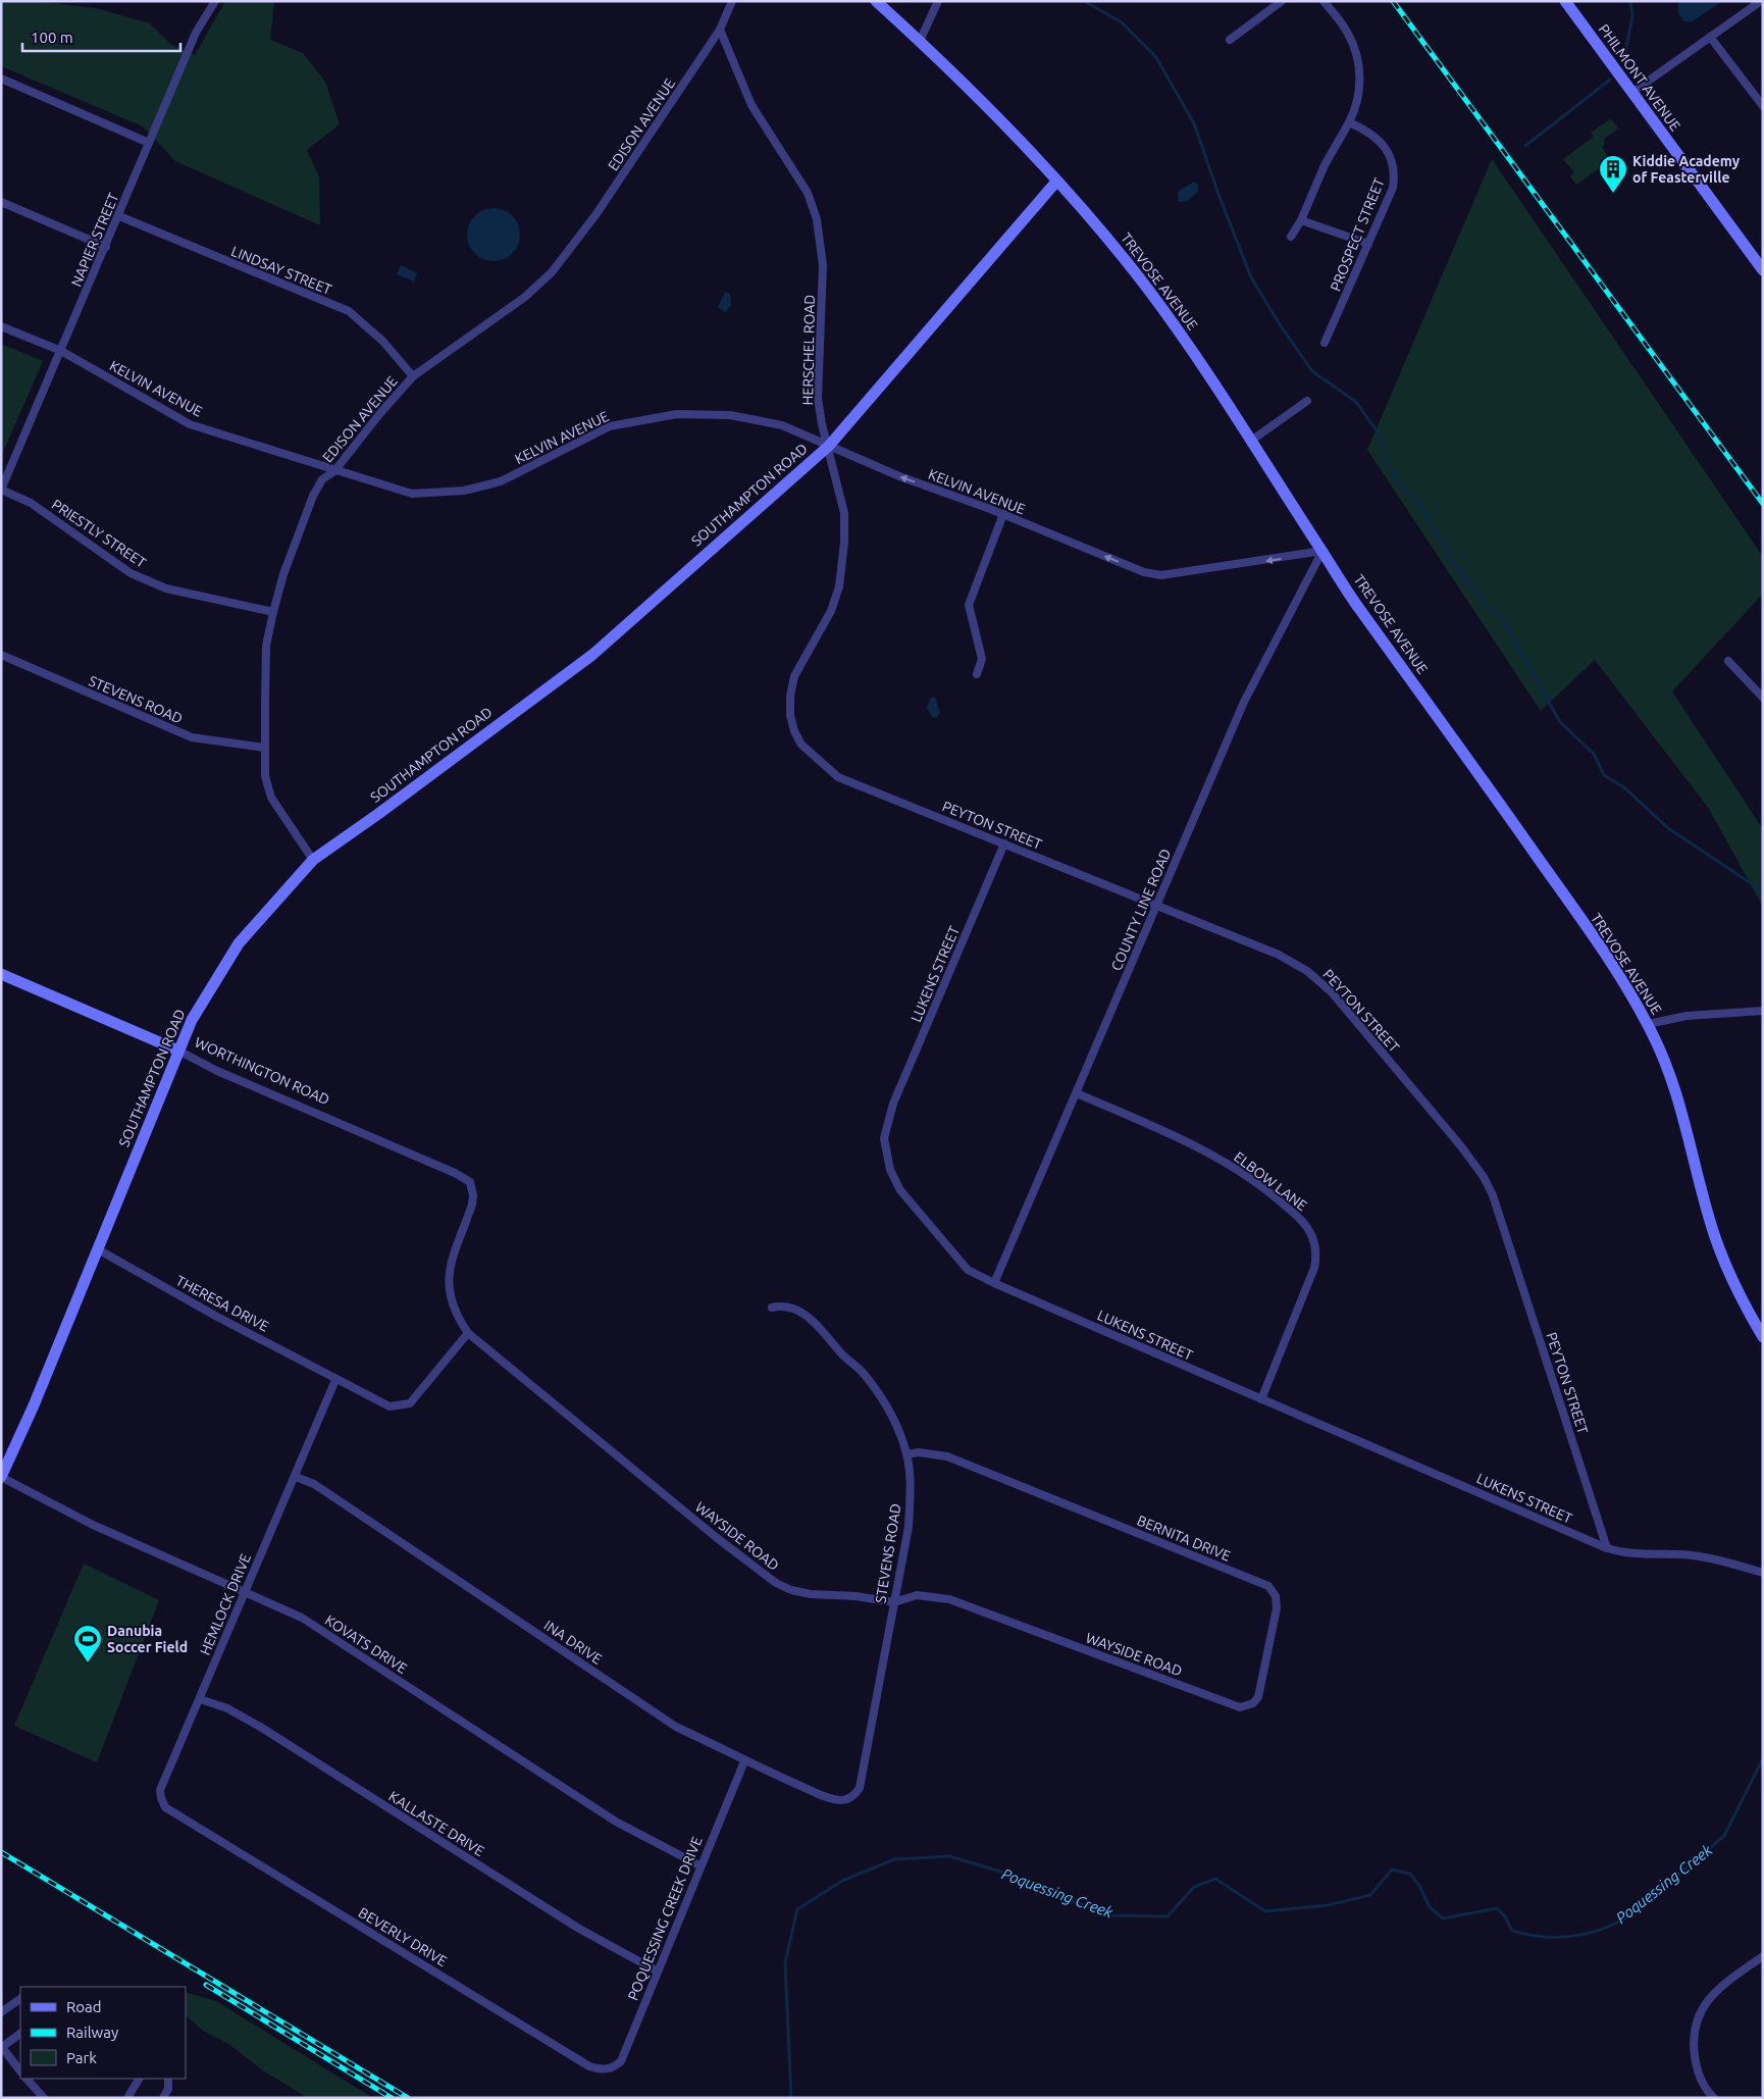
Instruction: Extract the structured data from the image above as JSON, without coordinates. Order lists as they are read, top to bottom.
{
  "streets": {
    "street": [
      "PHILMONT AVENUE",
      "EDISON AVENUE",
      "PROSPECT STREET",
      "NAPIER STREET",
      "LINDSAY STREET",
      "TREVOSE AVENUE",
      "HERSCHEL ROAD",
      "KELVIN AVENUE",
      "SOUTHAMPTON ROAD",
      "PRIESTLY STREET",
      "STEVENS ROAD",
      "PEYTON STREET",
      "COUNTY LINE ROAD",
      "LUKENS STREET",
      "WORTHINGTON ROAD",
      "ELBOW LANE",
      "THERESA DRIVE",
      "WAYSIDE ROAD",
      "BERNITA DRIVE",
      "HEMLOCK DRIVE",
      "INA DRIVE",
      "KOVATS DRIVE",
      "KALLASTE DRIVE",
      "POQUESSING CREEK DRIVE",
      "BEVERLY DRIVE"
    ]
  },
  "crossings": [
    ["EDISON AVENUE", "LINDSAY STREET"],
    ["EDISON AVENUE", "HERSCHEL ROAD"],
    ["EDISON AVENUE", "KELVIN AVENUE"],
    ["EDISON AVENUE", "SOUTHAMPTON ROAD"],
    ["EDISON AVENUE", "PRIESTLY STREET"],
    ["EDISON AVENUE", "STEVENS ROAD"],
    ["NAPIER STREET", "LINDSAY STREET"],
    ["NAPIER STREET", "KELVIN AVENUE"],
    ["NAPIER STREET", "PRIESTLY STREET"],
    ["TREVOSE AVENUE", "KELVIN AVENUE"],
    ["TREVOSE AVENUE", "SOUTHAMPTON ROAD"],
    ["TREVOSE AVENUE", "COUNTY LINE ROAD"],
    ["HERSCHEL ROAD", "KELVIN AVENUE"],
    ["HERSCHEL ROAD", "SOUTHAMPTON ROAD"],
    ["HERSCHEL ROAD", "PEYTON STREET"],
    ["KELVIN AVENUE", "SOUTHAMPTON ROAD"],
    ["KELVIN AVENUE", "COUNTY LINE ROAD"],
    ["SOUTHAMPTON ROAD", "WORTHINGTON ROAD"],
    ["SOUTHAMPTON ROAD", "THERESA DRIVE"],
    ["SOUTHAMPTON ROAD", "KOVATS DRIVE"],
    ["STEVENS ROAD", "WAYSIDE ROAD"],
    ["STEVENS ROAD", "BERNITA DRIVE"],
    ["STEVENS ROAD", "INA DRIVE"],
    ["PEYTON STREET", "COUNTY LINE ROAD"],
    ["PEYTON STREET", "LUKENS STREET"],
    ["COUNTY LINE ROAD", "LUKENS STREET"],
    ["COUNTY LINE ROAD", "ELBOW LANE"],
    ["LUKENS STREET", "ELBOW LANE"],
    ["WORTHINGTON ROAD", "WAYSIDE ROAD"],
    ["THERESA DRIVE", "HEMLOCK DRIVE"],
    ["WAYSIDE ROAD", "BERNITA DRIVE"],
    ["HEMLOCK DRIVE", "INA DRIVE"],
    ["HEMLOCK DRIVE", "KOVATS DRIVE"],
    ["HEMLOCK DRIVE", "KALLASTE DRIVE"],
    ["HEMLOCK DRIVE", "BEVERLY DRIVE"],
    ["INA DRIVE", "POQUESSING CREEK DRIVE"],
    ["KOVATS DRIVE", "POQUESSING CREEK DRIVE"],
    ["KALLASTE DRIVE", "POQUESSING CREEK DRIVE"],
    ["POQUESSING CREEK DRIVE", "BEVERLY DRIVE"]
  ],
  "one_way": ["KELVIN AVENUE"],
  "water": ["Poquessing Creek"],
  "places": {
    "building": ["Kiddie Academy of Feasterville"],
    "sports": ["Danubia Soccer Field"]
  },
  "legend": ["Road", "Railway", "Park"],
  "scale_bar": "100 m"
}
